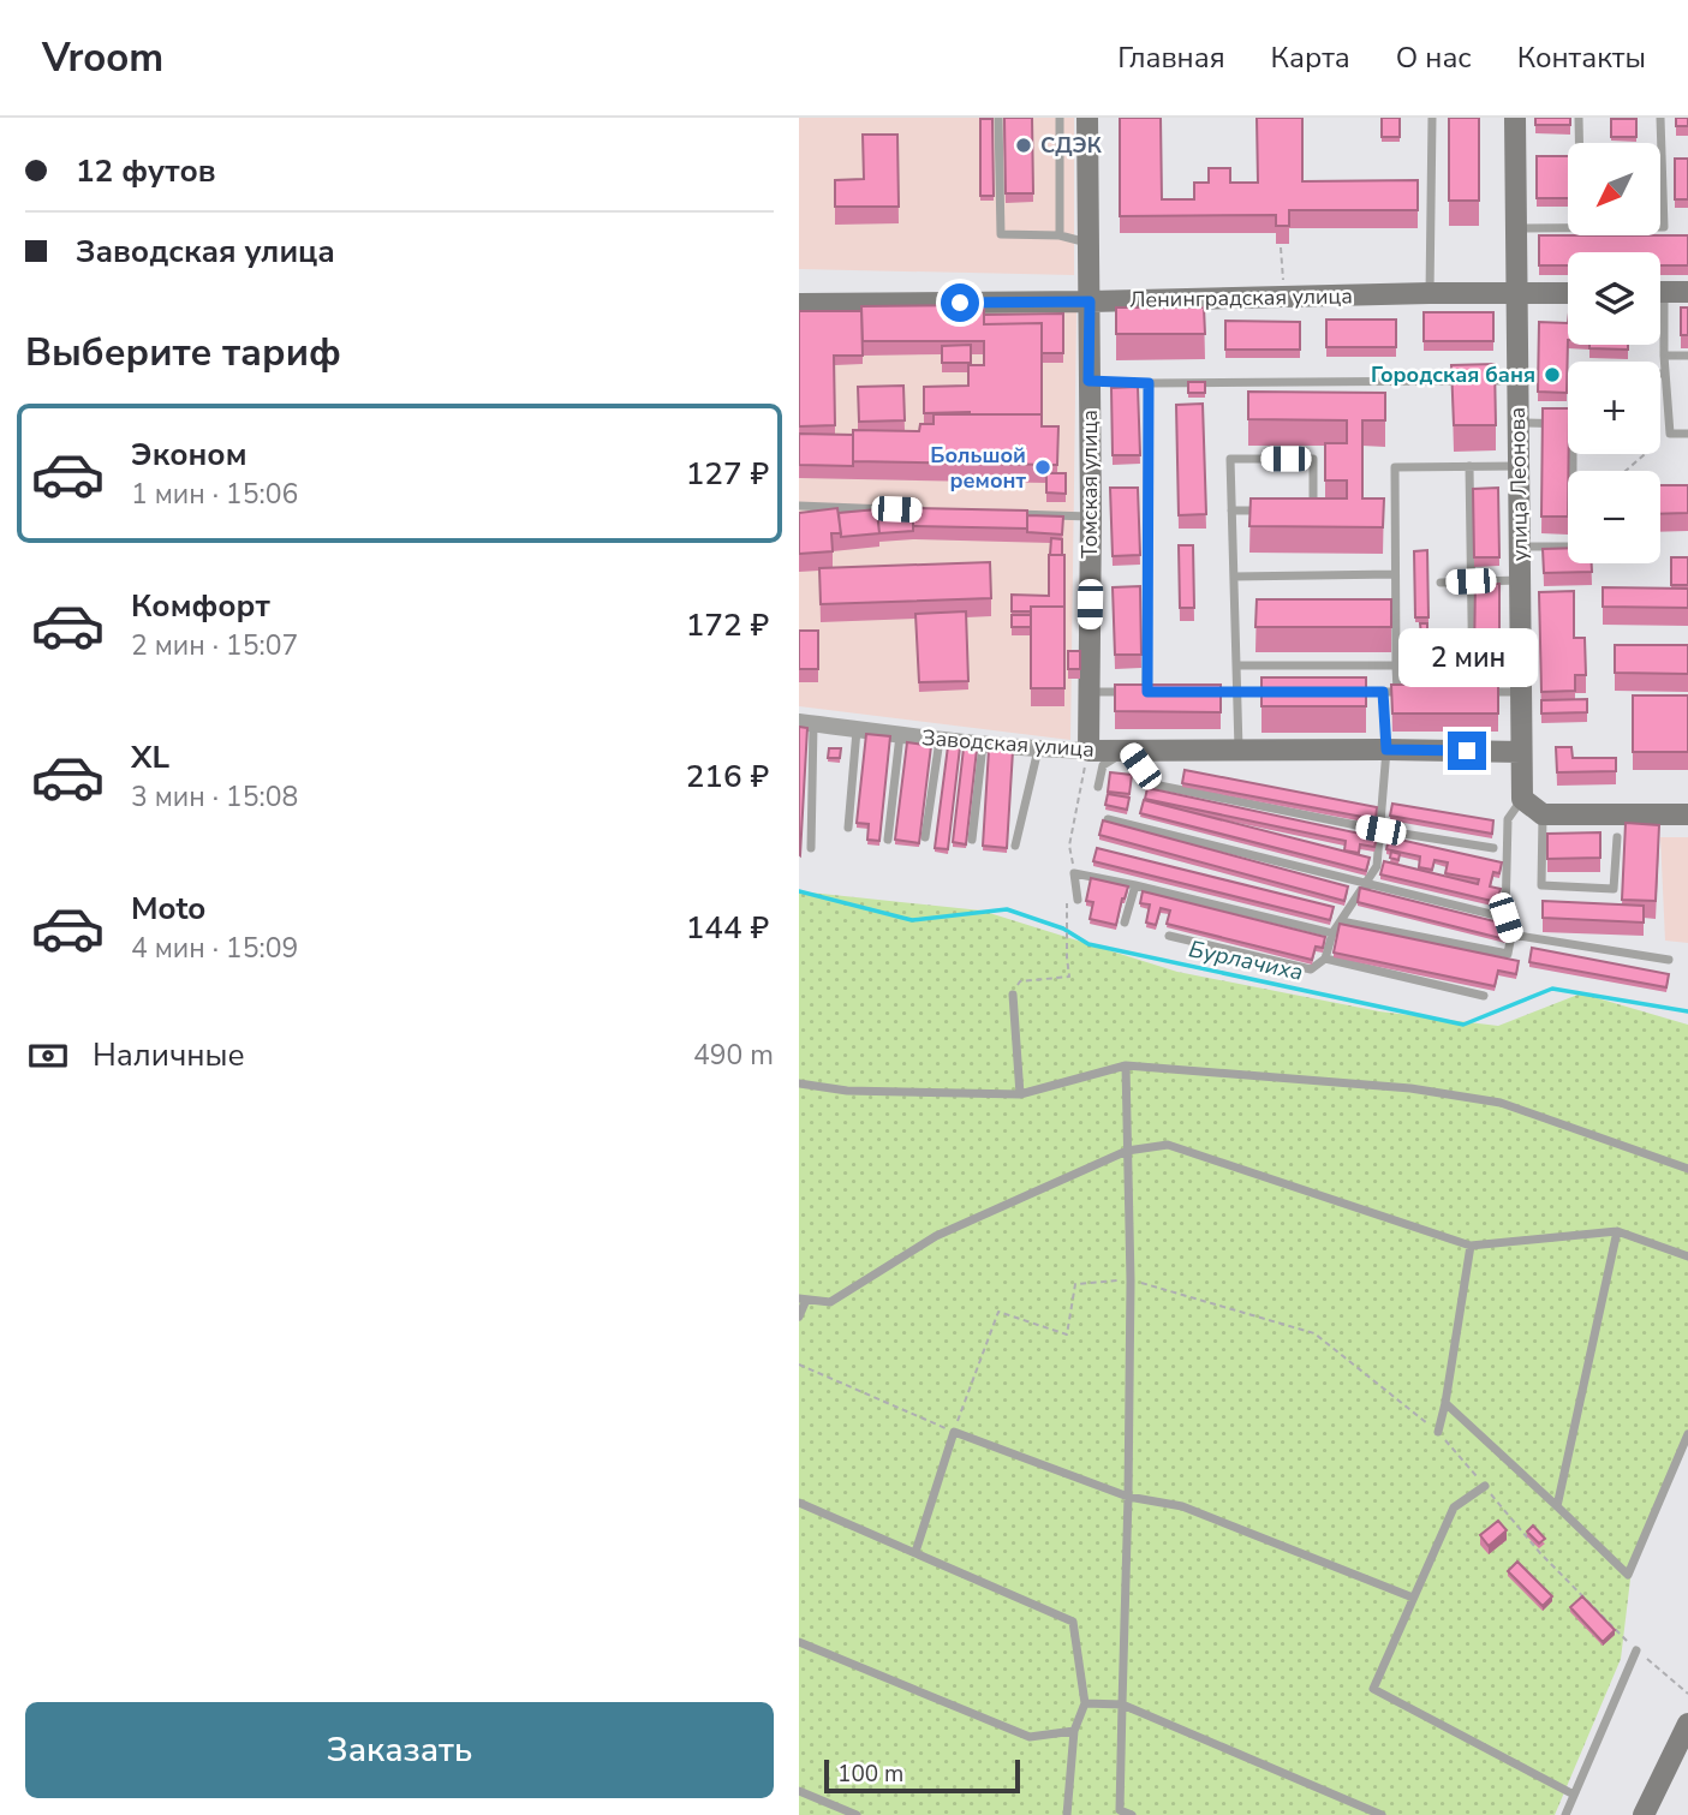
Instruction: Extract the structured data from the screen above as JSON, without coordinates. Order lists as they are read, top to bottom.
{
  "streets": {
    "street": [
      "Ленинградская улица",
      "Томская улица",
      "улица Леонова",
      "Заводская улица"
    ]
  },
  "crossings": [
    ["Ленинградская улица", "Томская улица"],
    ["Ленинградская улица", "улица Леонова"],
    ["Томская улица", "Заводская улица"],
    ["улица Леонова", "Заводская улица"]
  ],
  "water": ["Бурлачиха"],
  "places": ["СДЭК", "Городская баня", "Большой ремонт"],
  "scale_bar": "100 m",
  "north": "bottom left",
  "page": {
    "header": "Vroom",
    "nav": [
      "Главная",
      "Карта",
      "О нас",
      "Контакты"
    ],
    "banner": ["12 футов", "Заводская улица"],
    "map_buttons": ["+", "−"],
    "heading": "Выберите тариф",
    "list": [
      {
        "name": "Эконом",
        "note": "1 мин · 15:06",
        "value": "127 ₽"
      },
      {
        "name": "Комфорт",
        "note": "2 мин · 15:07",
        "value": "172 ₽"
      },
      {
        "name": "XL",
        "note": "3 мин · 15:08",
        "value": "216 ₽"
      },
      {
        "name": "Moto",
        "note": "4 мин · 15:09",
        "value": "144 ₽"
      }
    ],
    "bubble": "2 мин",
    "pay": ["Наличные", "490 m"],
    "buttons": "Заказать",
    "scale": "100 m"
  }
}
